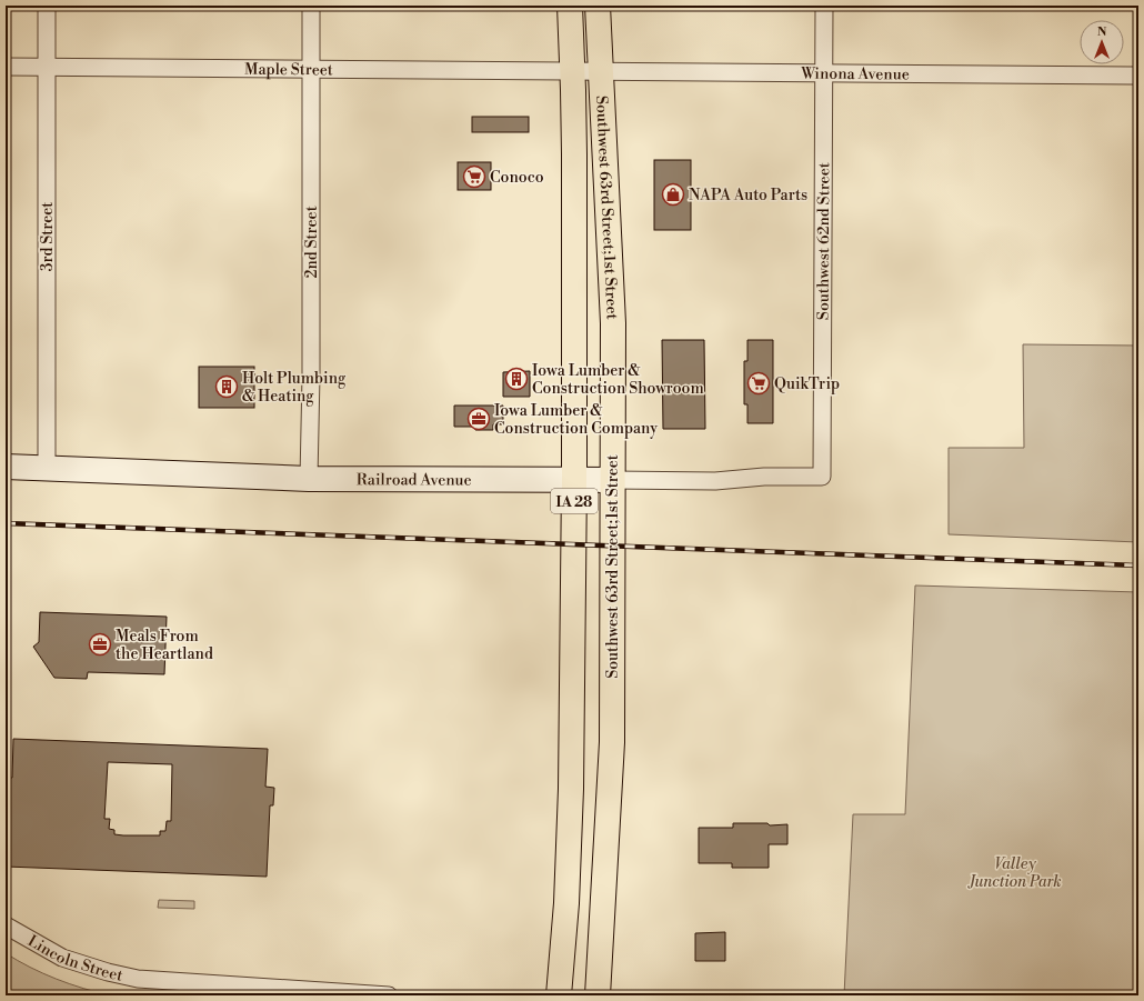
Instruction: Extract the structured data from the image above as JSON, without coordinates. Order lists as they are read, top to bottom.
{
  "streets": {
    "main road": ["Southwest 63rd Street;1st Street", "Railroad Avenue", "IA 28"],
    "street": [
      "Maple Street",
      "Winona Avenue",
      "3rd Street",
      "Southwest 62nd Street",
      "2nd Street",
      "Lincoln Street"
    ]
  },
  "crossings": [
    ["Maple Street", "Winona Avenue"],
    ["Maple Street", "Southwest 63rd Street;1st Street"],
    ["Maple Street", "3rd Street"],
    ["Maple Street", "2nd Street"],
    ["Winona Avenue", "Southwest 63rd Street;1st Street"],
    ["Winona Avenue", "Southwest 62nd Street"],
    ["Southwest 63rd Street;1st Street", "Railroad Avenue"],
    ["3rd Street", "Railroad Avenue"],
    ["Southwest 62nd Street", "Railroad Avenue"],
    ["2nd Street", "Railroad Avenue"]
  ],
  "parks": ["Valley Junction Park"],
  "places": {
    "supermarket": ["Conoco", "QuikTrip"],
    "shop": ["NAPA Auto Parts"],
    "building": ["Iowa Lumber & Construction Showroom", "Holt Plumbing & Heating"],
    "office": ["Iowa Lumber & Construction Company", "Meals From the Heartland"]
  },
  "north": "top"
}
